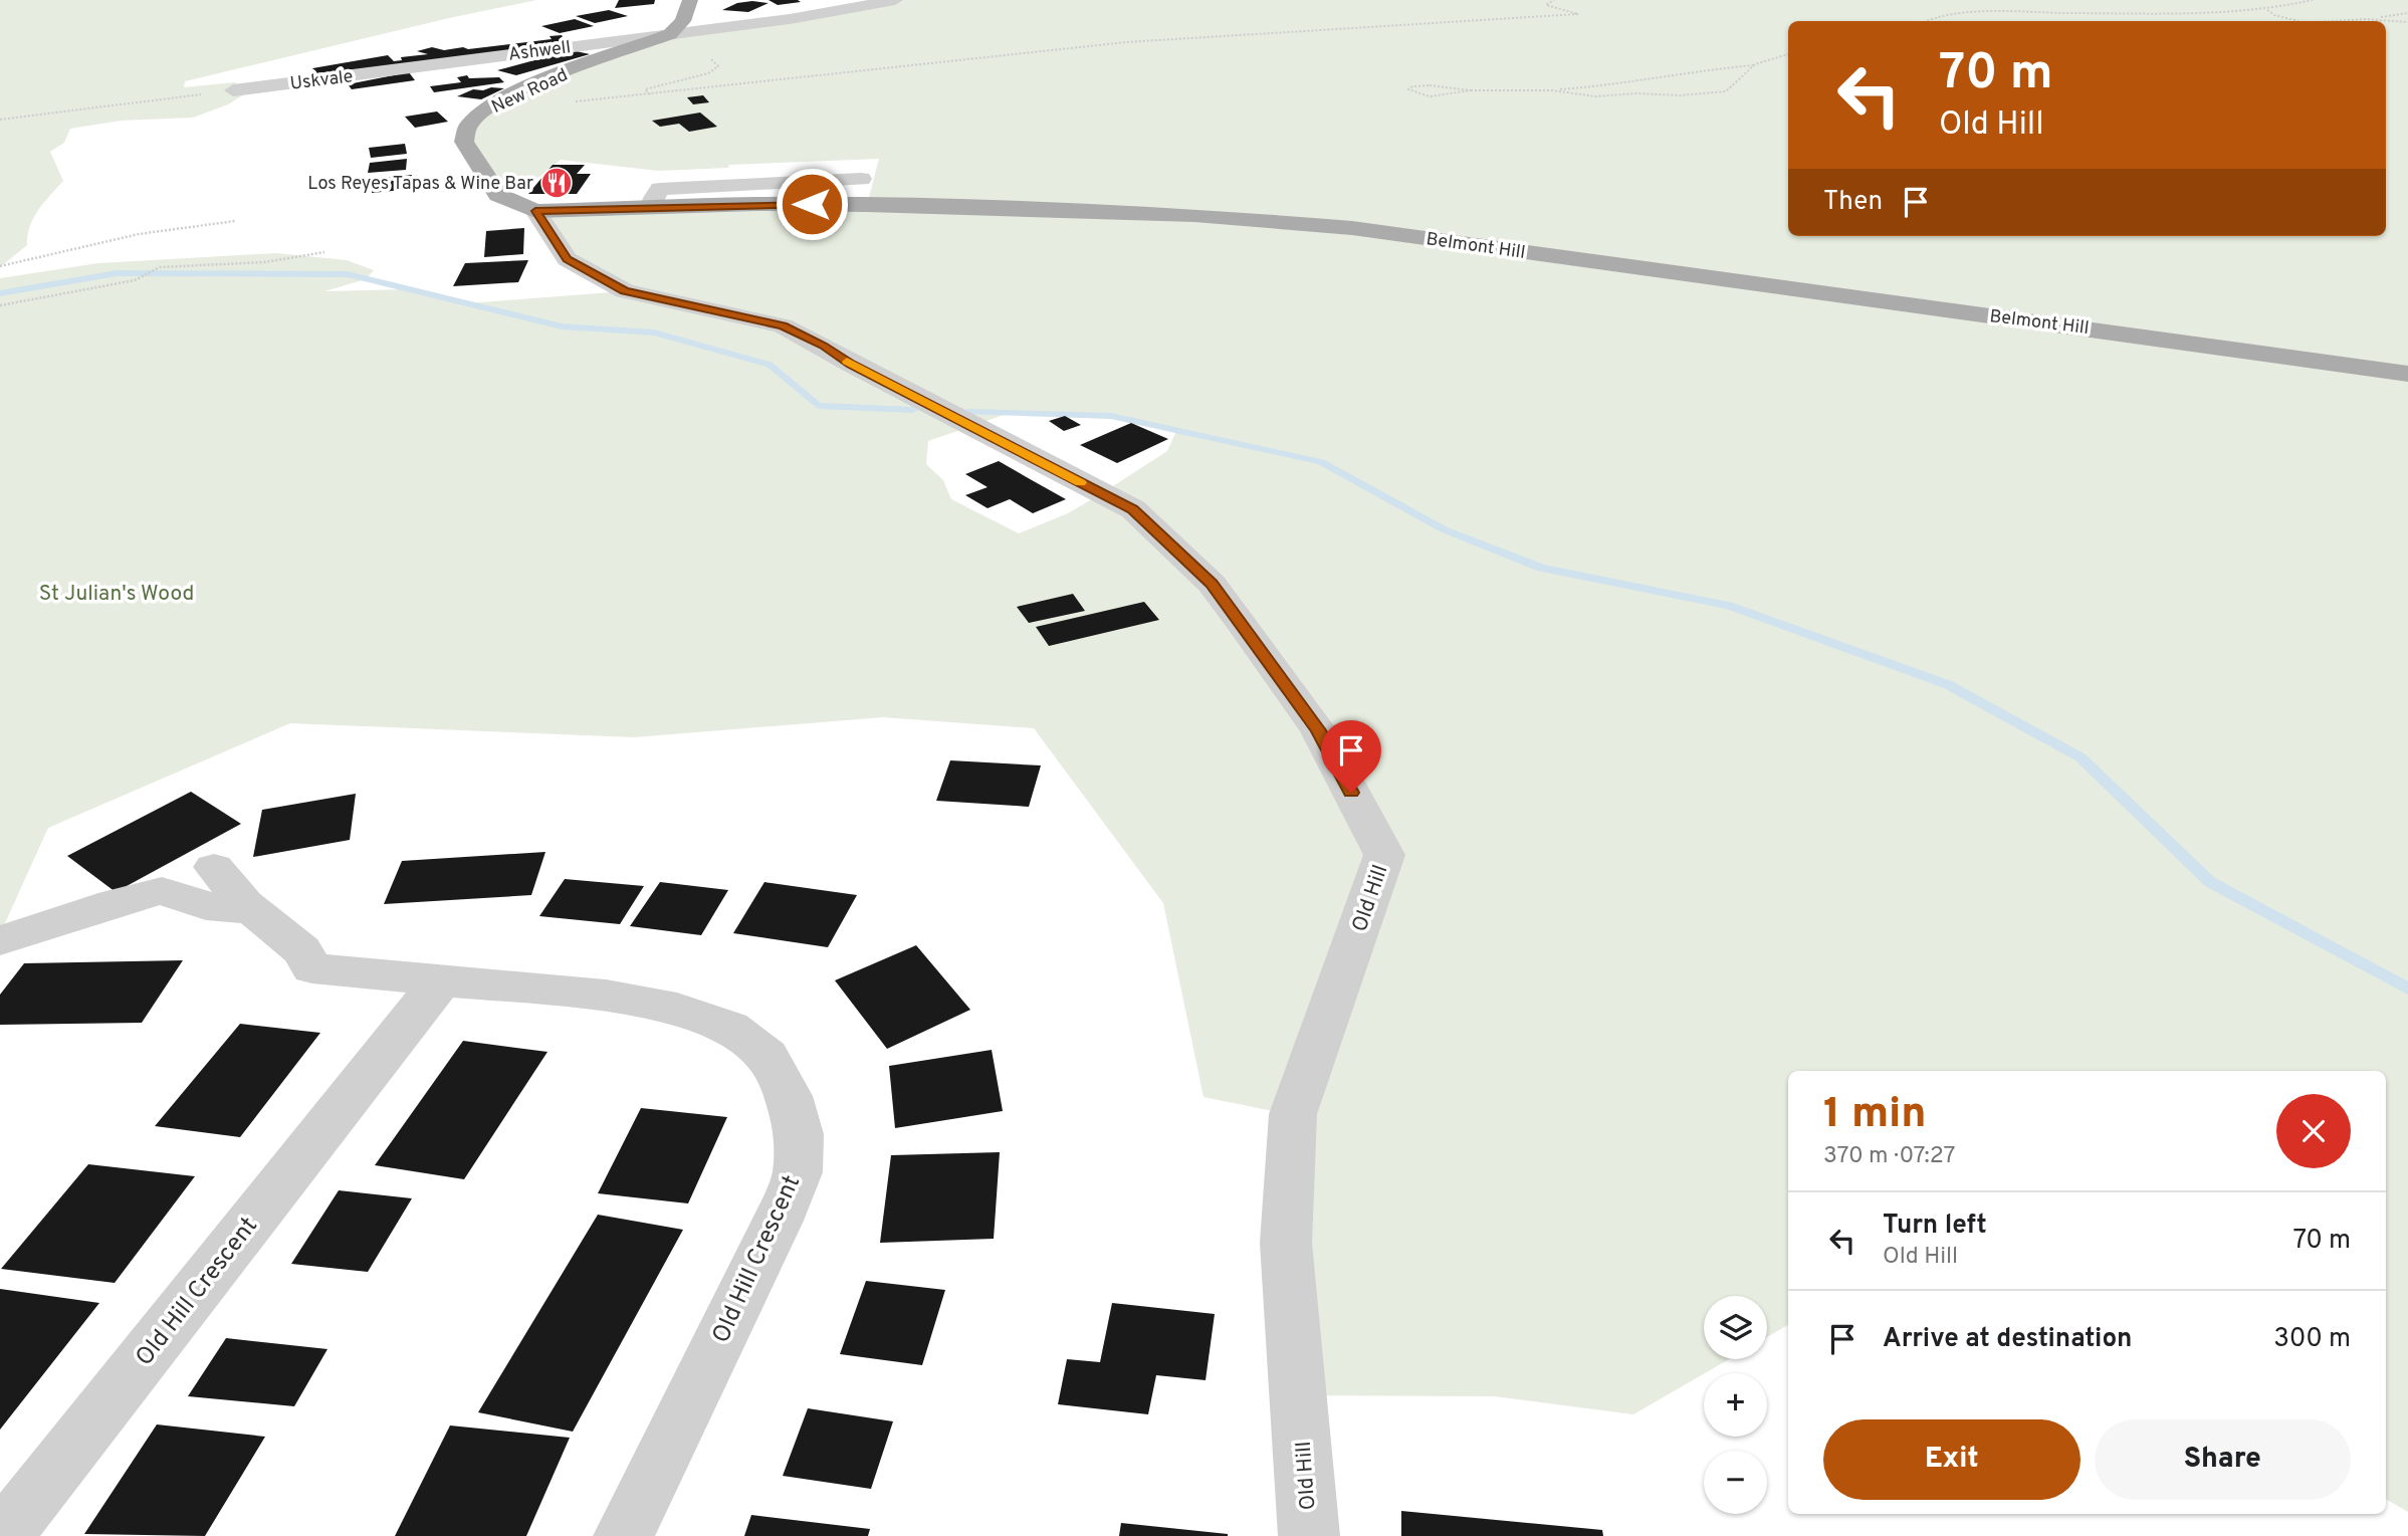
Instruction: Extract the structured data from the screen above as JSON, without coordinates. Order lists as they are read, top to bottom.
{
  "streets": {
    "main road": ["New Road", "Belmont Hill"],
    "street": [
      "Ashwell",
      "Uskvale",
      "Old Hill",
      "Old Hill Crescent"
    ]
  },
  "crossings": [
    ["Ashwell", "Uskvale"],
    ["Ashwell", "New Road"],
    ["New Road", "Belmont Hill"],
    ["New Road", "Old Hill"],
    ["Belmont Hill", "Old Hill"]
  ],
  "parks": ["St Julian's Wood"],
  "places": {
    "restaurant": ["Los Reyes Tapas & Wine Bar"]
  },
  "page": {
    "turn": ["70 m", "Old Hill"],
    "then": "Then",
    "heading": ["1 min", "370 m · 07:27"],
    "list": [
      {
        "name": "Turn left",
        "note": "Old Hill",
        "value": "70 m"
      },
      {
        "name": "Arrive at destination",
        "value": "300 m"
      }
    ],
    "map_buttons": ["+", "−"],
    "buttons": ["Exit", "Share"]
  }
}
